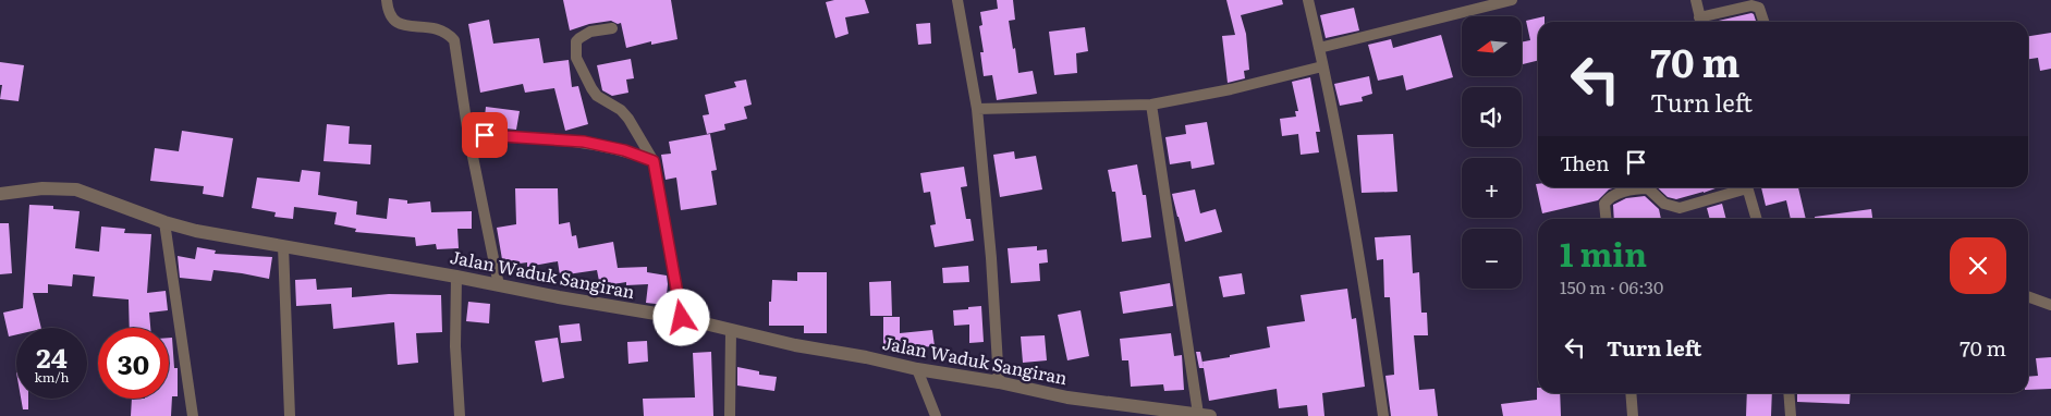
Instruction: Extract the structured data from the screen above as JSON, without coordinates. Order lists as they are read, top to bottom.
{
  "streets": {
    "street": ["Jalan Waduk Sangiran"]
  },
  "north": "left",
  "page": {
    "map_buttons": ["+", "−"],
    "turn": ["70 m", "Turn left"],
    "then": "Then",
    "heading": ["1 min", "150 m · 06:30"],
    "list": [
      {
        "name": "Turn left",
        "value": "70 m"
      }
    ],
    "speed": "24 km/h",
    "limit": "30"
  }
}
